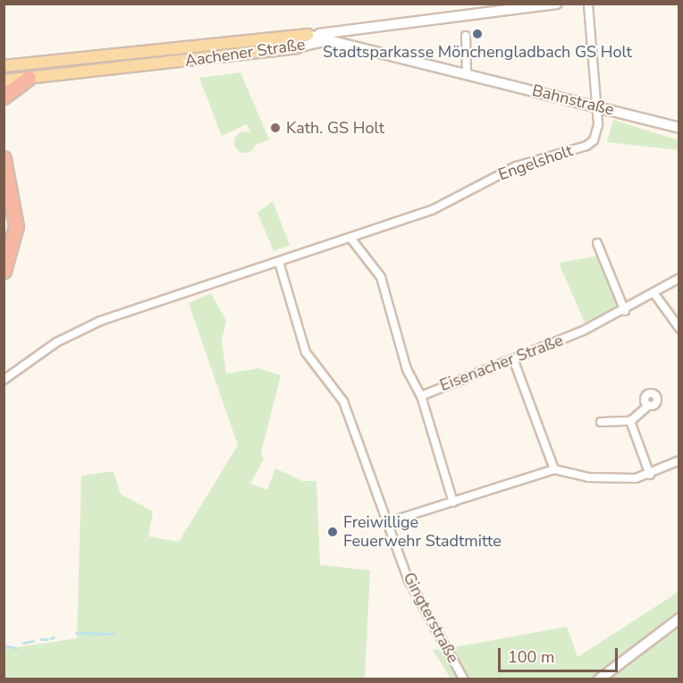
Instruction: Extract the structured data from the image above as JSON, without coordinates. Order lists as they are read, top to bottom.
{
  "streets": {
    "main road": ["Aachener Straße", "Bahnstraße"],
    "street": ["Engelsholt", "Eisenacher Straße", "Gingterstraße"]
  },
  "crossings": [
    ["Aachener Straße", "Bahnstraße"],
    ["Bahnstraße", "Engelsholt"],
    ["Engelsholt", "Gingterstraße"]
  ],
  "places": ["Stadtsparkasse Mönchengladbach GS Holt", "Kath. GS Holt", "Freiwillige Feuerwehr Stadtmitte"],
  "scale_bar": "100 m"
}
